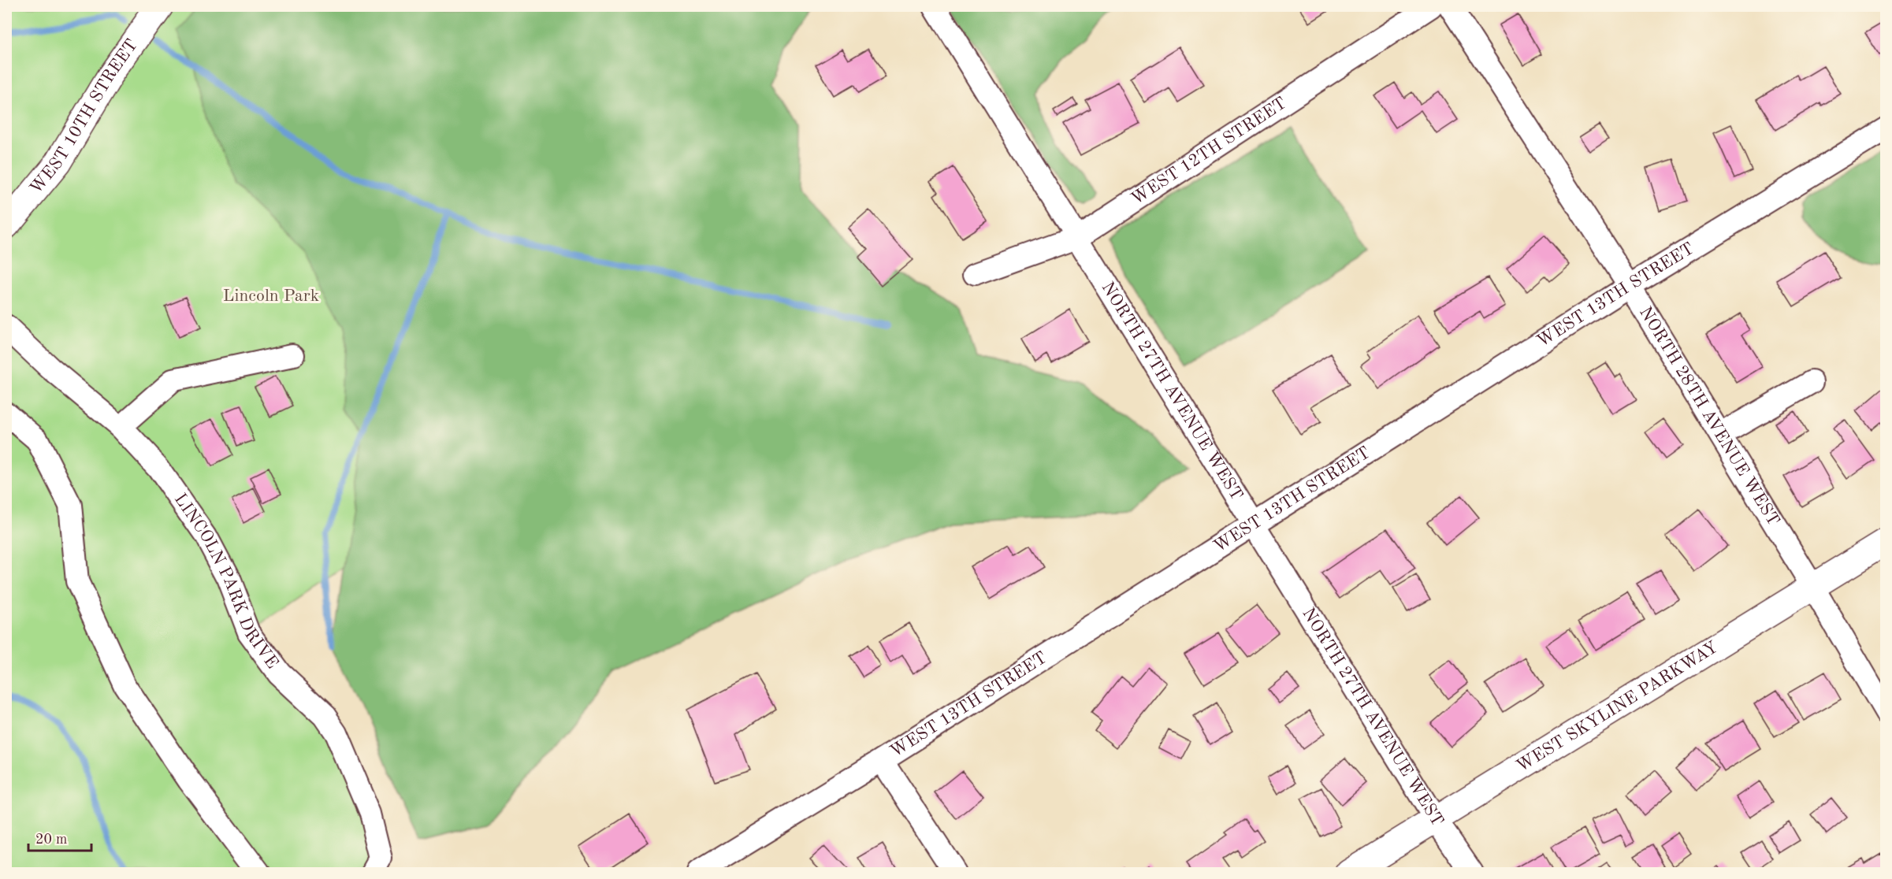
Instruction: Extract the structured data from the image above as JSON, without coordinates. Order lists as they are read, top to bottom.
{
  "streets": {
    "street": [
      "WEST 10TH STREET",
      "WEST 12TH STREET",
      "WEST 13TH STREET",
      "NORTH 27TH AVENUE WEST",
      "NORTH 28TH AVENUE WEST",
      "LINCOLN PARK DRIVE",
      "WEST SKYLINE PARKWAY"
    ]
  },
  "crossings": [
    ["WEST 12TH STREET", "NORTH 27TH AVENUE WEST"],
    ["WEST 13TH STREET", "NORTH 27TH AVENUE WEST"],
    ["WEST 13TH STREET", "NORTH 28TH AVENUE WEST"],
    ["NORTH 27TH AVENUE WEST", "WEST SKYLINE PARKWAY"],
    ["NORTH 28TH AVENUE WEST", "WEST SKYLINE PARKWAY"]
  ],
  "parks": ["Lincoln Park"],
  "scale_bar": "20 m"
}
